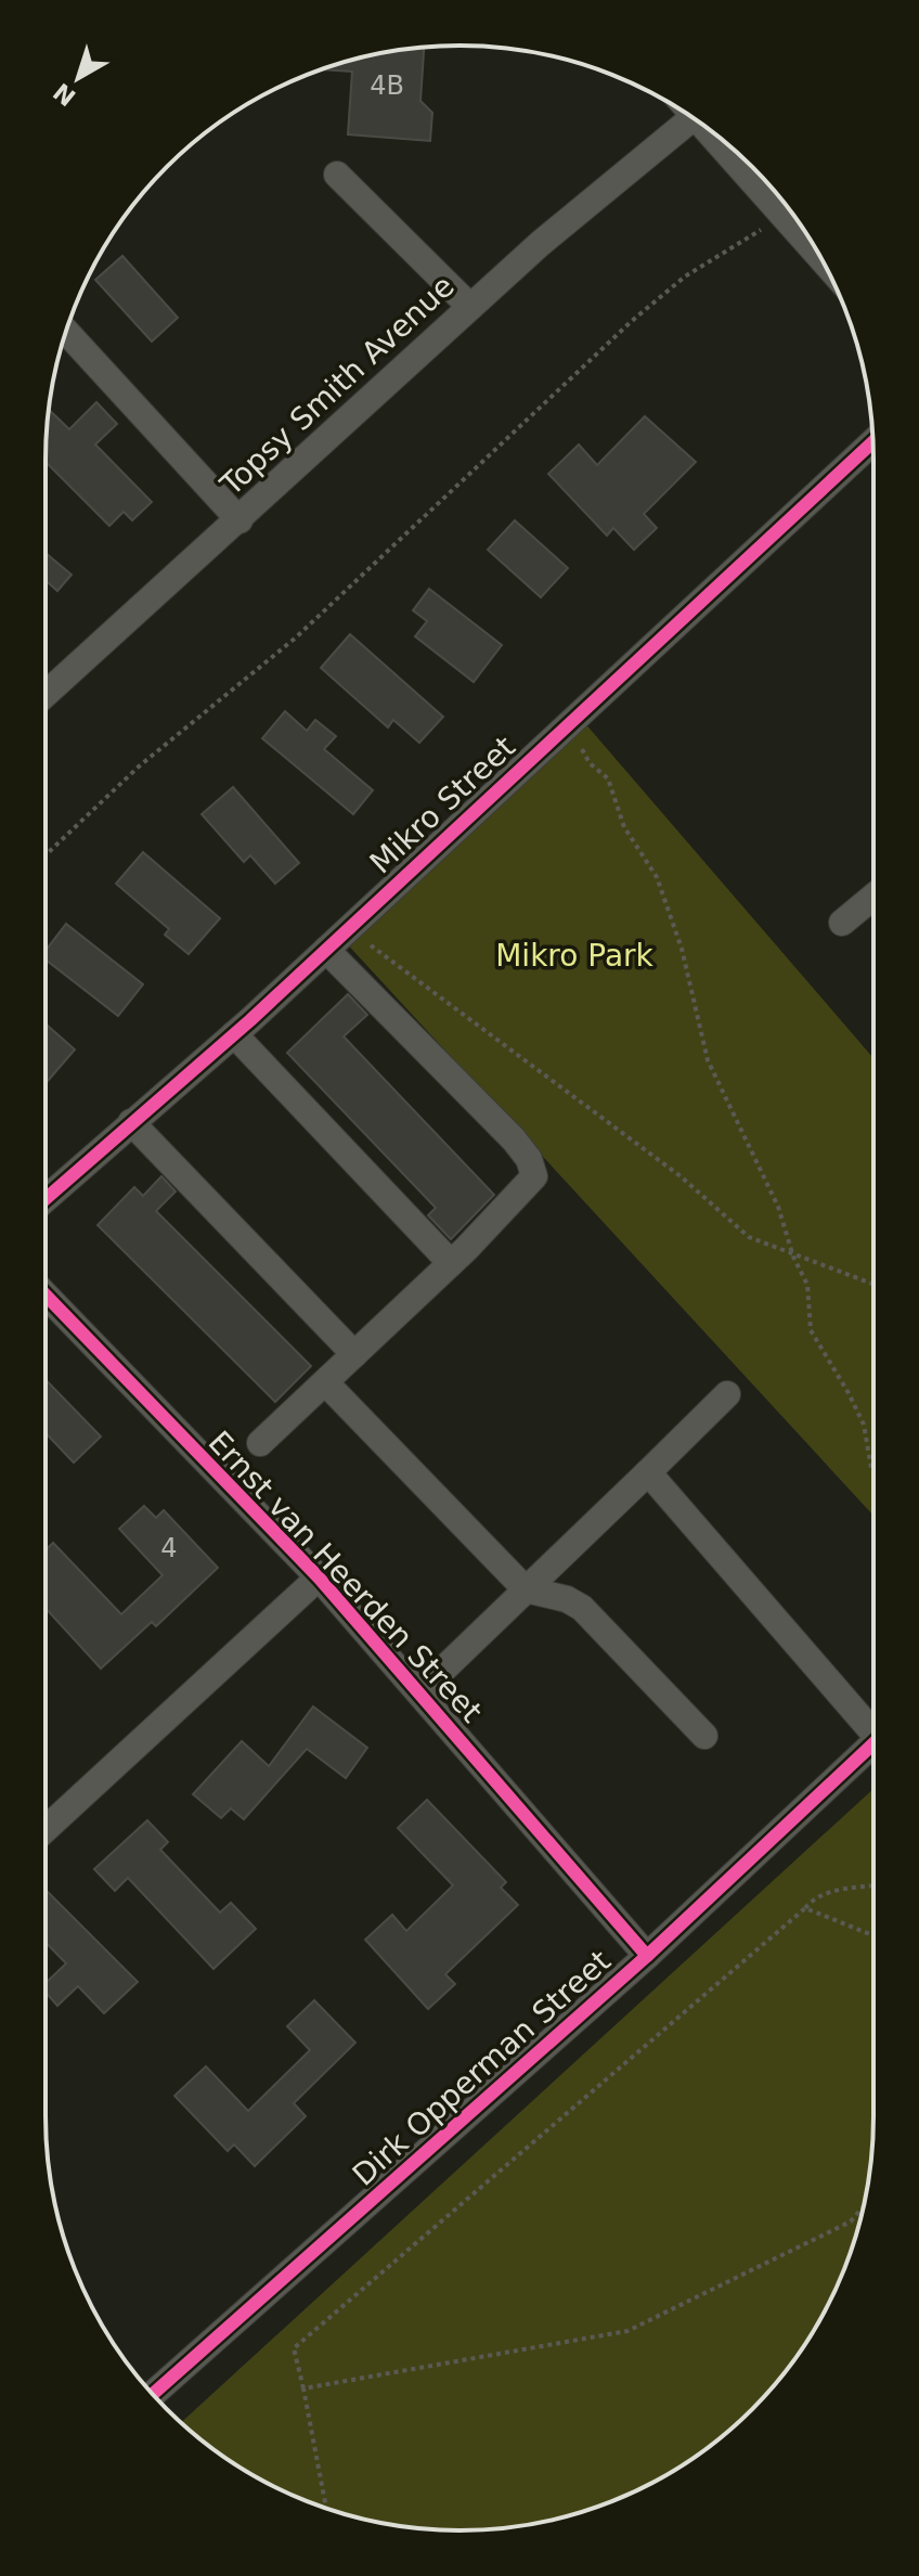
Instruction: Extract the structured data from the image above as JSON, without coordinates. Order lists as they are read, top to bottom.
{
  "streets": {
    "street": [
      "Topsy Smith Avenue",
      "Mikro Street",
      "Ernst van Heerden Street",
      "Dirk Opperman Street"
    ]
  },
  "crossings": [
    ["Ernst van Heerden Street", "Dirk Opperman Street"]
  ],
  "parks": ["Mikro Park"],
  "house_numbers": ["4B", "4"],
  "north": "bottom left"
}
